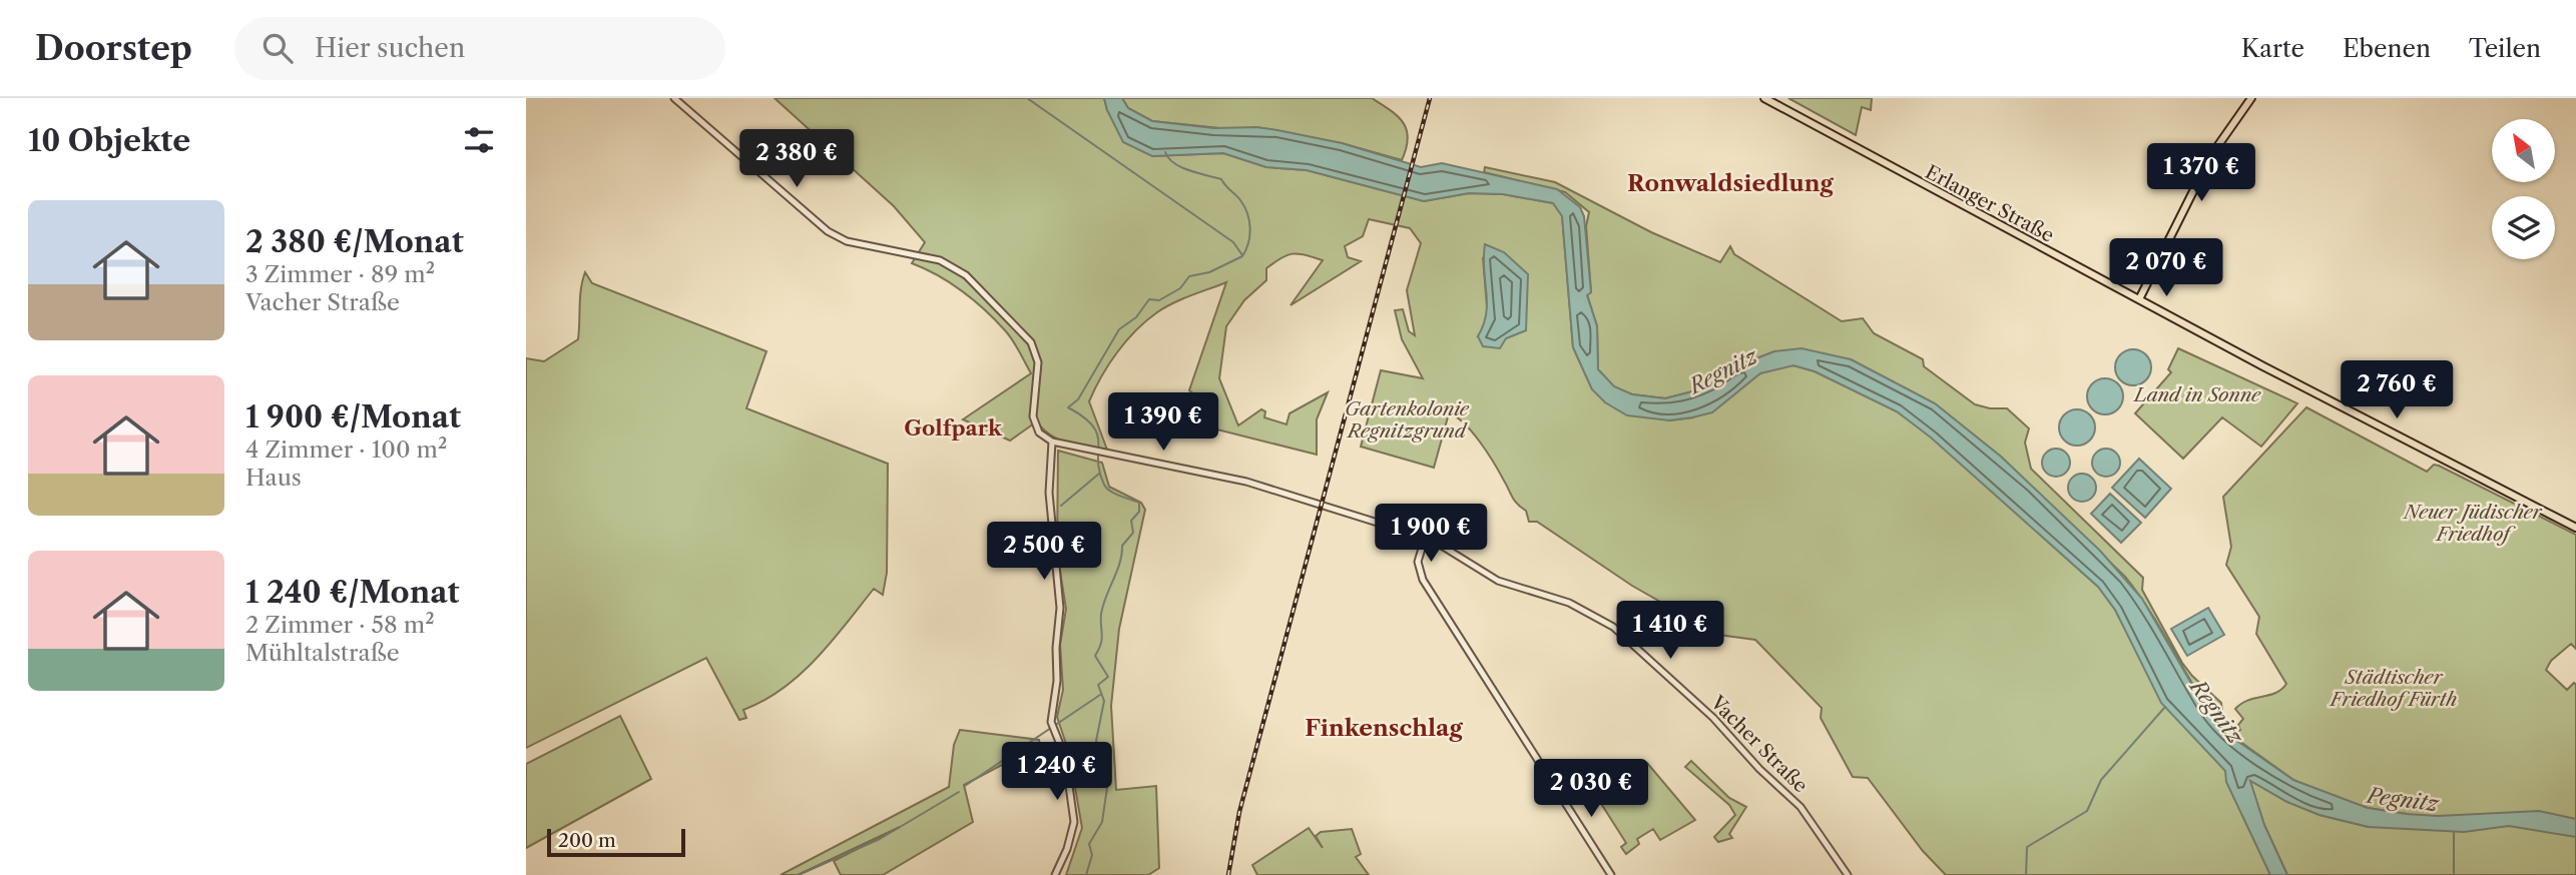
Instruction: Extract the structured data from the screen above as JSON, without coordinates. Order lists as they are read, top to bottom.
{
  "streets": {
    "main road": ["Erlanger Straße"],
    "street": ["Vacher Straße"]
  },
  "districts": ["Ronwaldsiedlung", "Golfpark", "Finkenschlag"],
  "water": ["Regnitz", "Pegnitz"],
  "parks": [
    "Land in Sonne",
    "Gartenkolonie Regnitzgrund",
    "Neuer Jüdischer Friedhof",
    "Städtischer Friedhof Fürth"
  ],
  "scale_bar": "200 m",
  "north": "top left",
  "page": {
    "header": "Doorstep",
    "search": "Hier suchen",
    "nav": ["Karte", "Ebenen", "Teilen"],
    "heading": "10 Objekte",
    "price": [
      "2 380 €",
      "1 370 €",
      "2 070 €",
      "2 760 €",
      "1 390 €",
      "1 900 €",
      "2 500 €",
      "1 410 €",
      "1 240 €",
      "2 030 €"
    ],
    "list": [
      {
        "name": "2 380 €/Monat",
        "note": "3 Zimmer · 89 m² · Vacher Straße"
      },
      {
        "name": "1 900 €/Monat",
        "note": "4 Zimmer · 100 m² · Haus"
      },
      {
        "name": "1 240 €/Monat",
        "note": "2 Zimmer · 58 m² · Mühltalstraße"
      }
    ],
    "scale": "200 m"
  }
}
